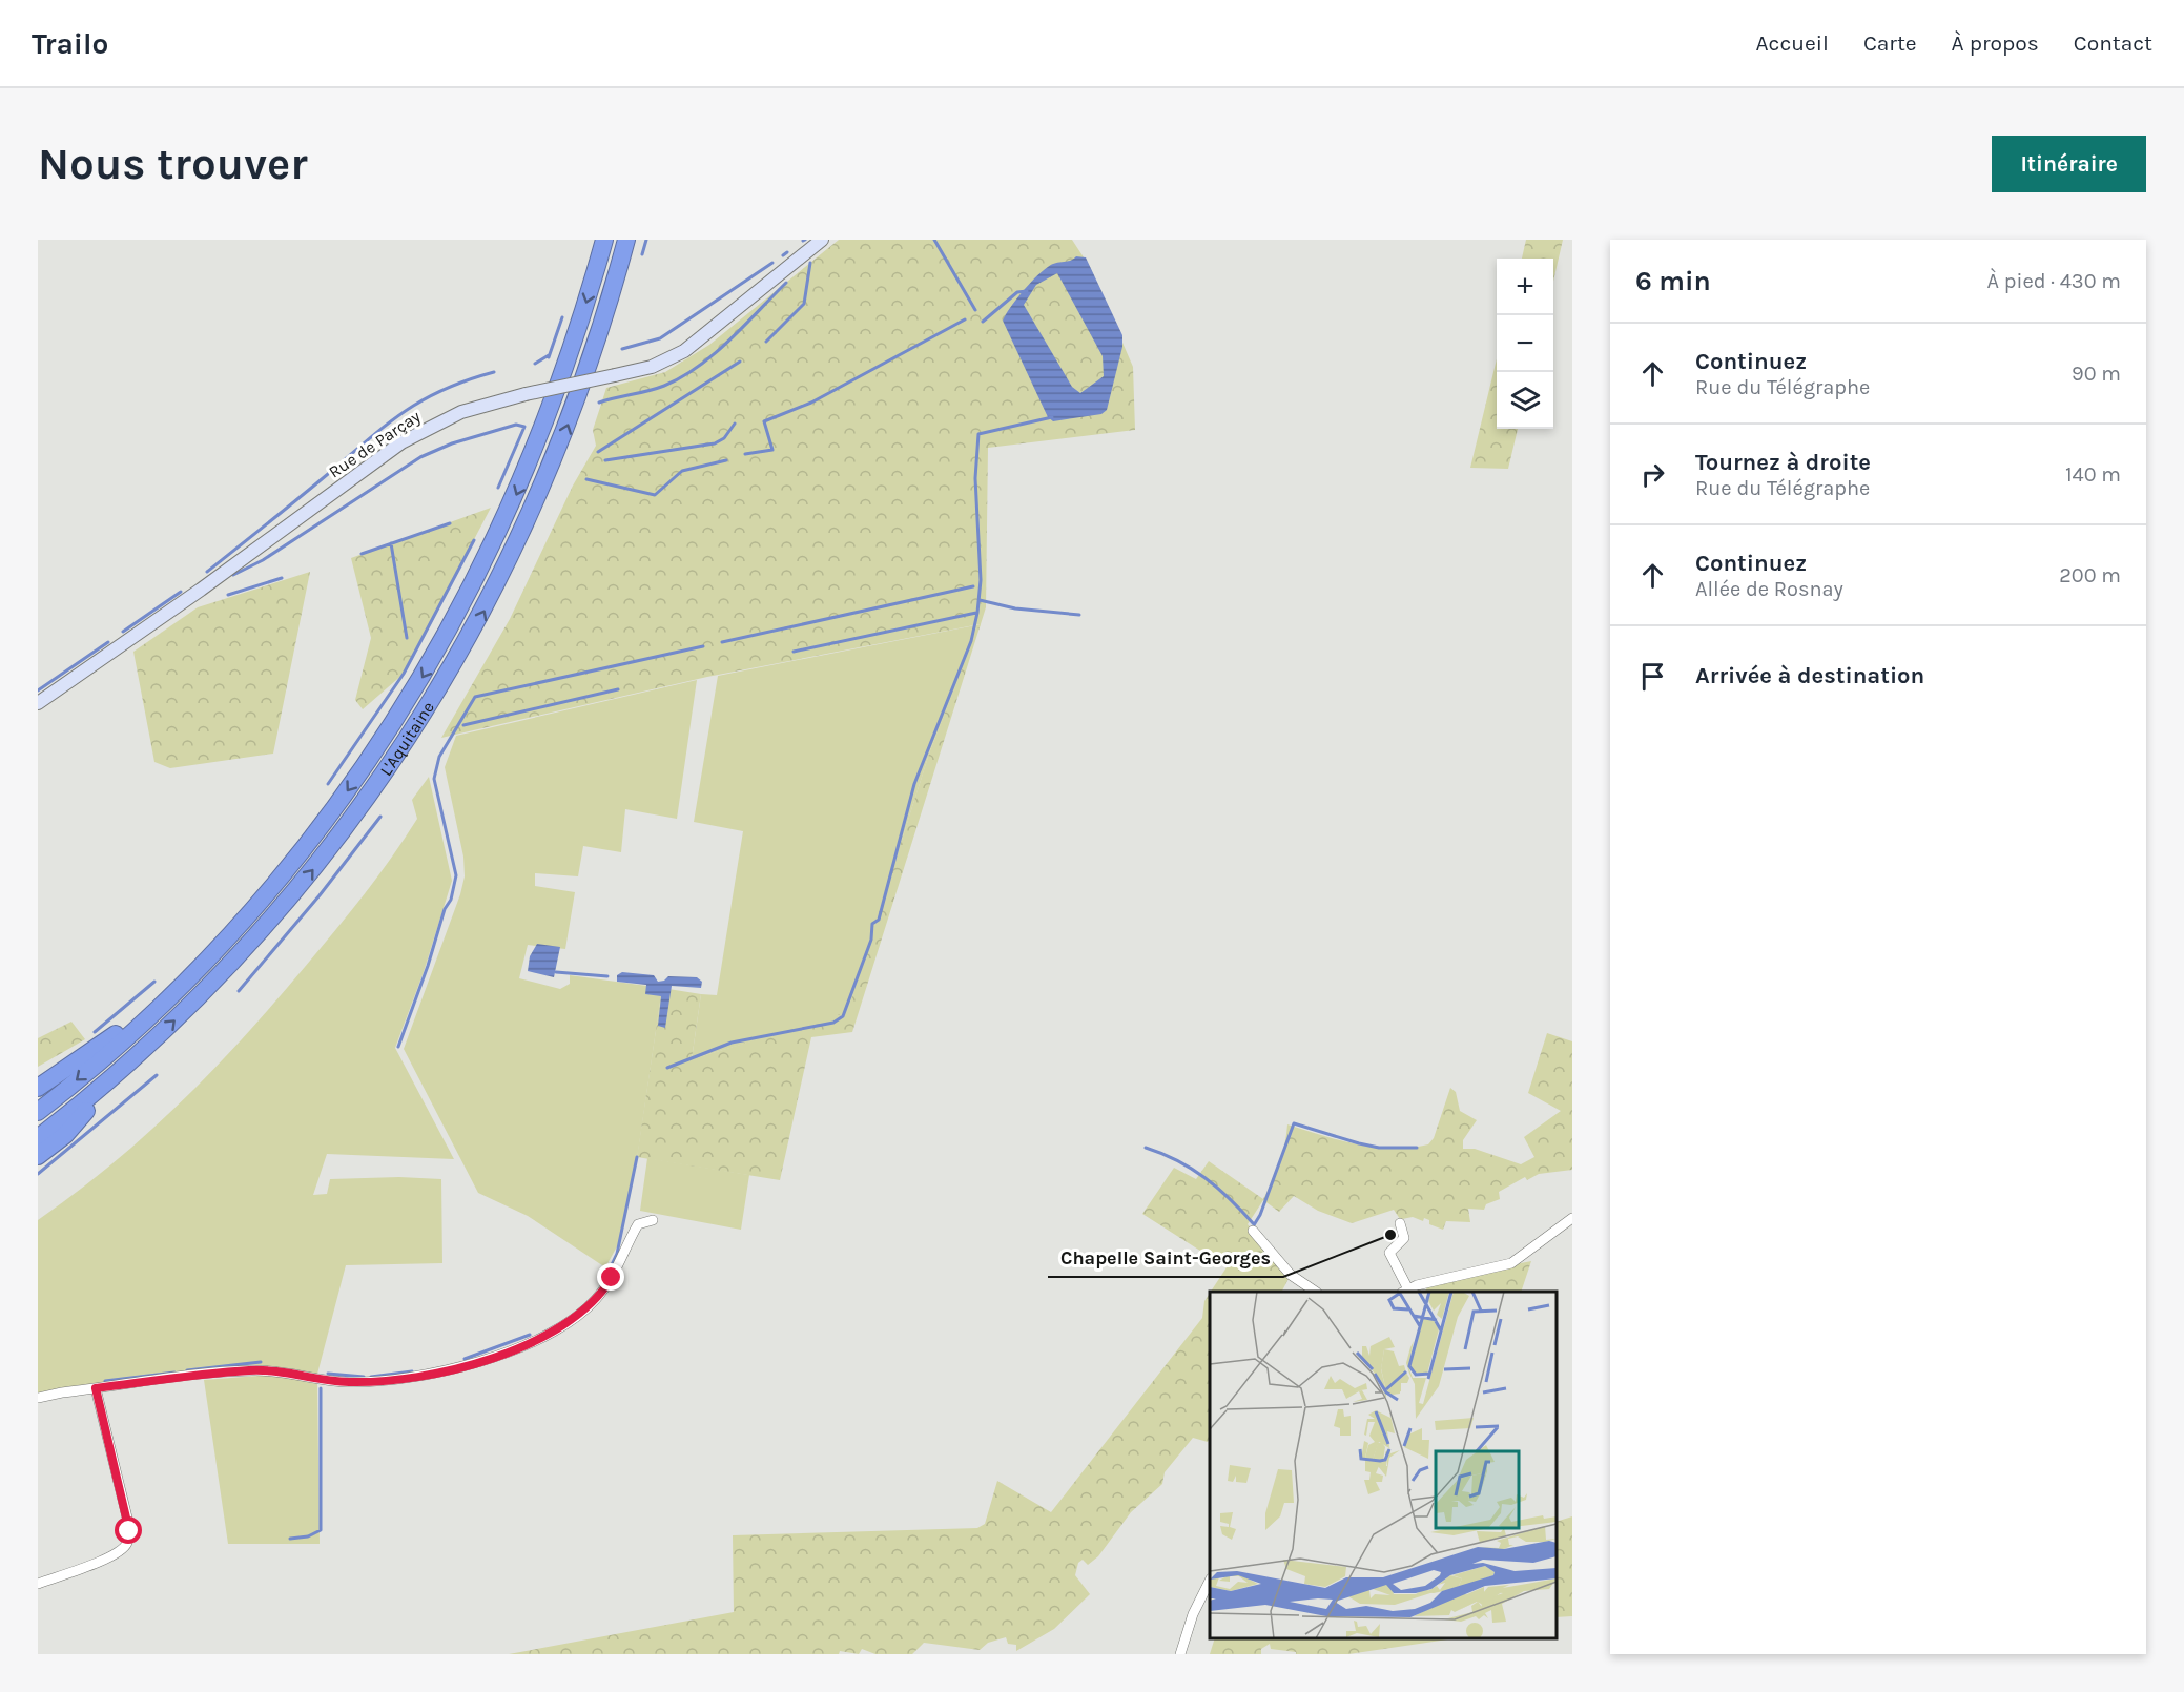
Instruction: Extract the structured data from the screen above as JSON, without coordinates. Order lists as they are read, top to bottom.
{
  "streets": {
    "highway": ["L'Aquitaine"],
    "street": ["Rue de Parçay"]
  },
  "places": ["Chapelle Saint-Georges"],
  "page": {
    "header": "Trailo",
    "nav": [
      "Accueil",
      "Carte",
      "À propos",
      "Contact"
    ],
    "buttons": "Itinéraire",
    "title": "Nous trouver",
    "heading": ["6 min", "À pied · 430 m"],
    "map_buttons": ["+", "−"],
    "list": [
      ["Continuez", "Rue du Télégraphe", "90 m"],
      ["Tournez à droite", "Rue du Télégraphe", "140 m"],
      ["Continuez", "Allée de Rosnay", "200 m"],
      "Arrivée à destination"
    ]
  }
}
